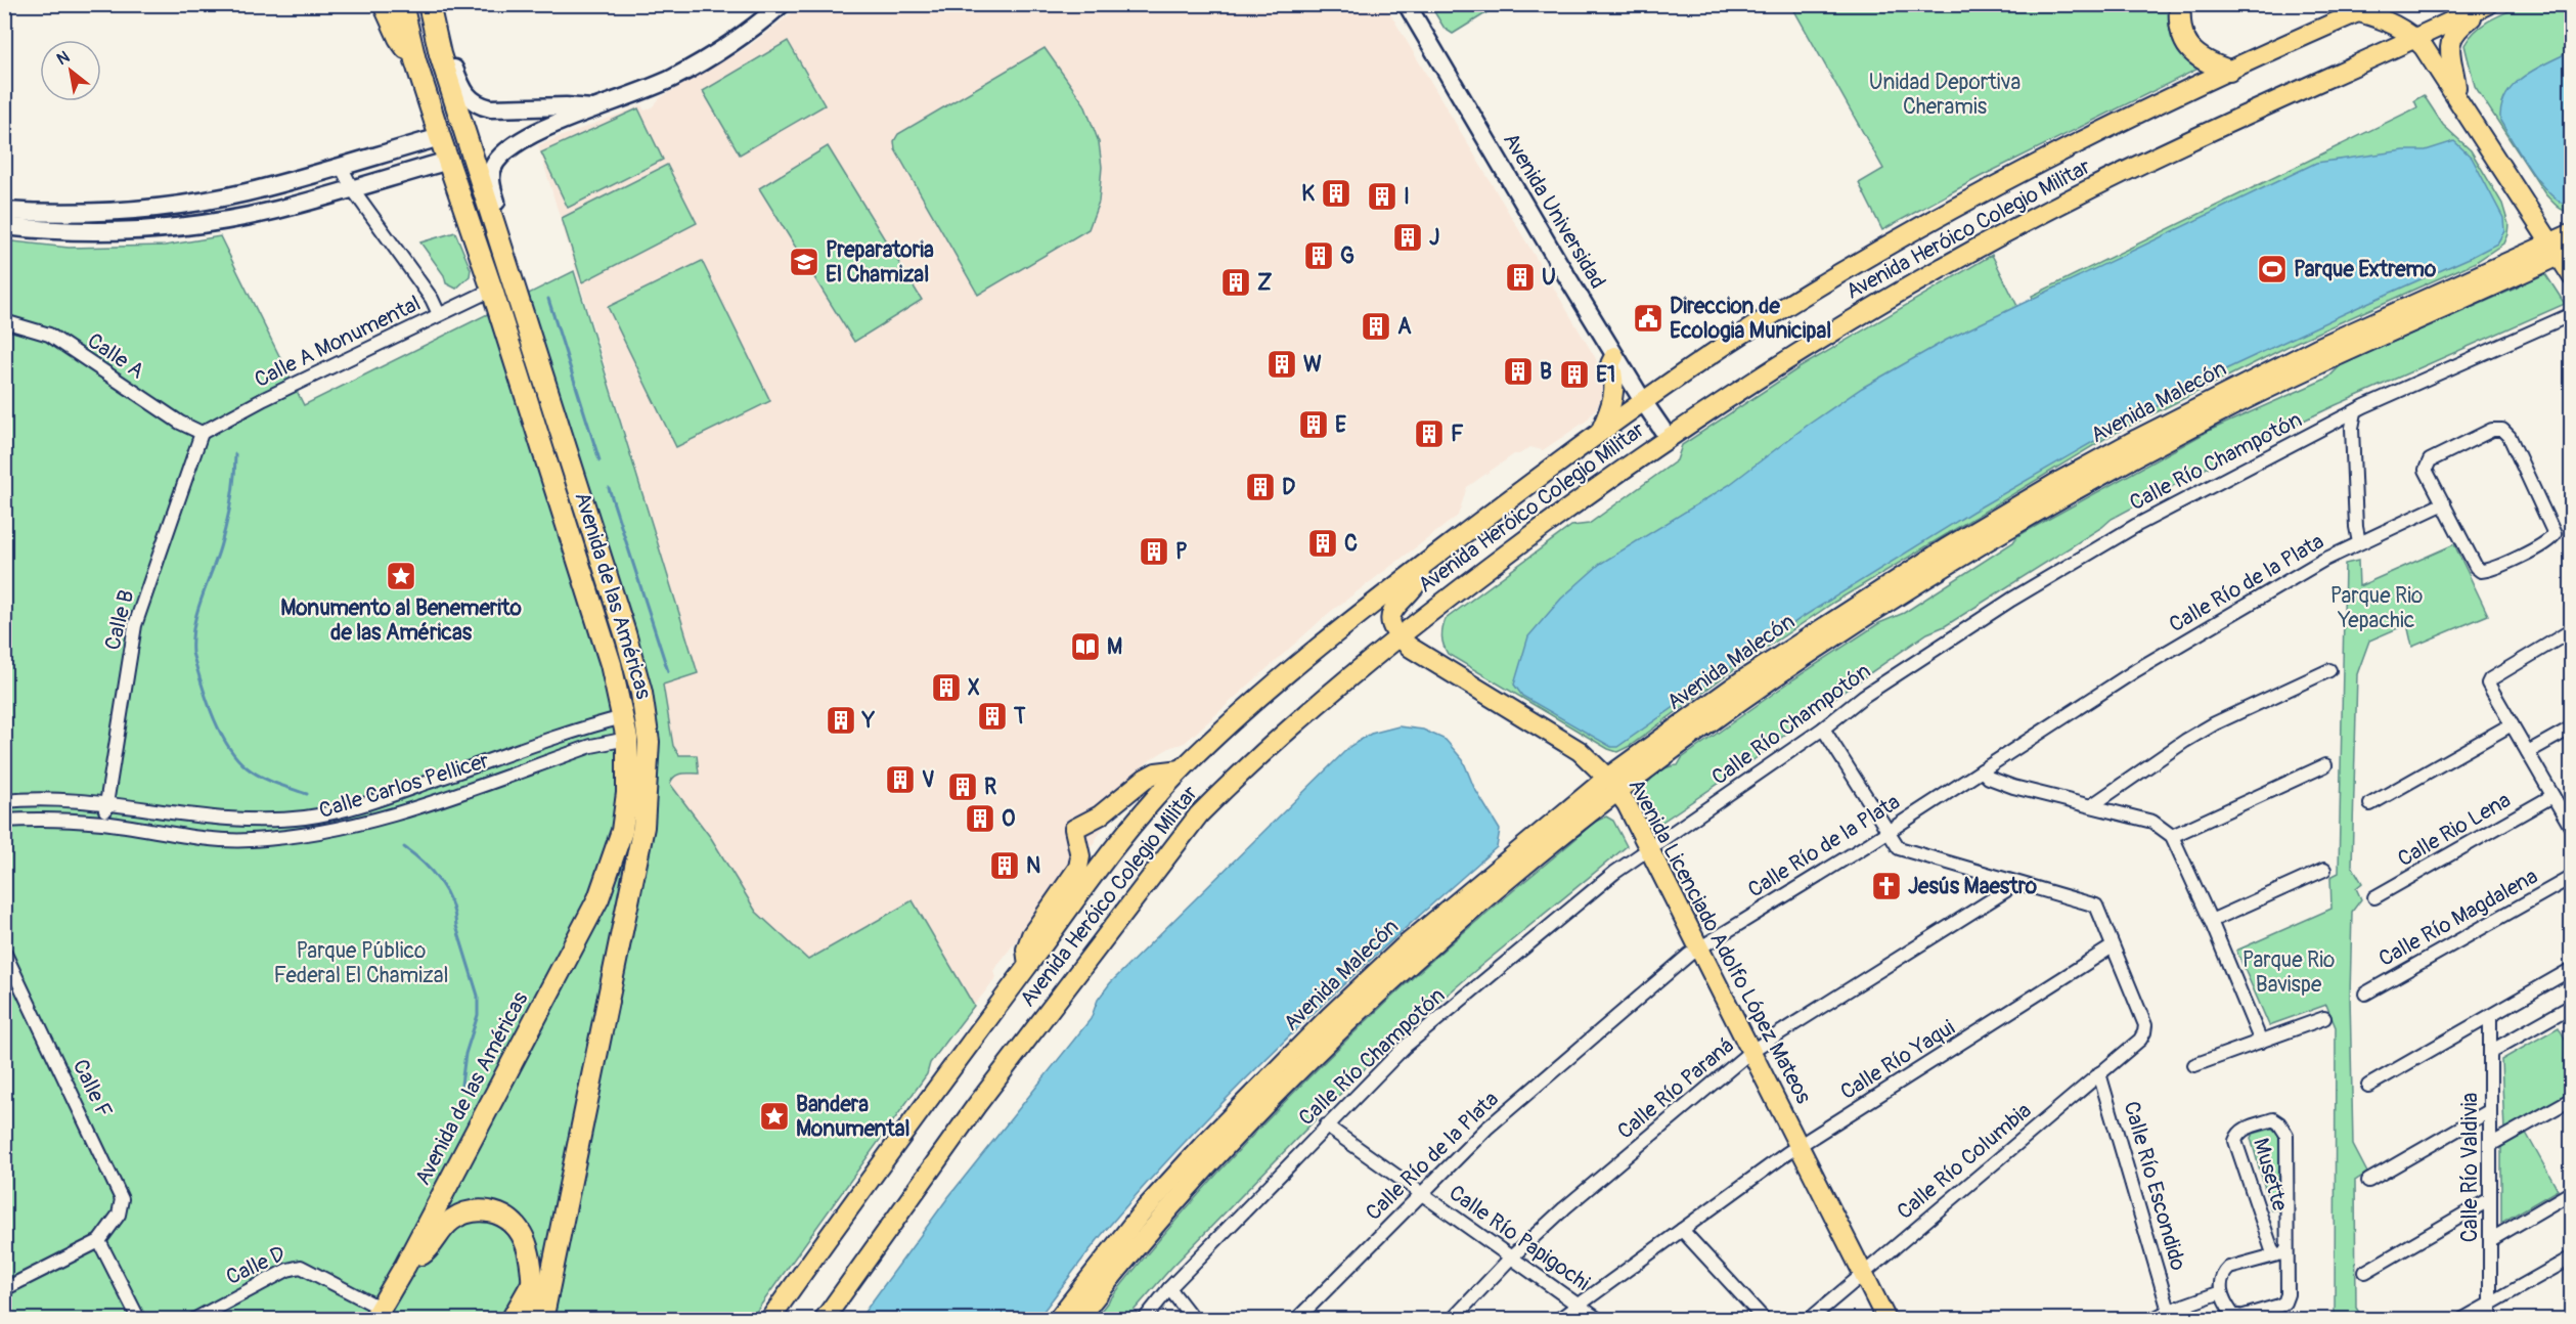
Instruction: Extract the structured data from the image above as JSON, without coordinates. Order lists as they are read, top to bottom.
{
  "streets": {
    "highway": ["Avenida de las Américas"],
    "main road": [
      "Avenida Universidad",
      "Avenida Heróico Colegio Militar",
      "Avenida Malecón",
      "Avenida Licenciado Adolfo López Mateos"
    ],
    "street": [
      "Calle A Monumental",
      "Calle A",
      "Calle Río Champotón",
      "Calle Río de la Plata",
      "Calle B",
      "Calle Carlos Pellicer",
      "Calle Rio Lena",
      "Calle Río Magdalena",
      "Calle Río Yaqui",
      "Calle F",
      "Calle Río Paraná",
      "Calle Río Columbia",
      "Calle Río Valdivia",
      "Musette",
      "Calle Río Escondido",
      "Calle Río Papigochi",
      "Calle D"
    ]
  },
  "crossings": [
    ["Avenida Universidad", "Avenida Heróico Colegio Militar"],
    ["Avenida Heróico Colegio Militar", "Avenida Licenciado Adolfo López Mateos"],
    ["Calle A Monumental", "Calle A"],
    ["Calle A Monumental", "Avenida de las Américas"],
    ["Calle A Monumental", "Calle B"],
    ["Calle A", "Calle B"],
    ["Avenida Malecón", "Avenida Licenciado Adolfo López Mateos"],
    ["Calle Río Champotón", "Avenida Licenciado Adolfo López Mateos"],
    ["Calle Río Champotón", "Calle Río Papigochi"],
    ["Calle Río de la Plata", "Avenida Licenciado Adolfo López Mateos"],
    ["Calle Río de la Plata", "Calle Río Papigochi"],
    ["Avenida de las Américas", "Calle Carlos Pellicer"],
    ["Avenida de las Américas", "Calle D"],
    ["Calle B", "Calle Carlos Pellicer"],
    ["Avenida Licenciado Adolfo López Mateos", "Calle Río Yaqui"],
    ["Avenida Licenciado Adolfo López Mateos", "Calle Río Paraná"],
    ["Avenida Licenciado Adolfo López Mateos", "Calle Río Columbia"],
    ["Calle Río Yaqui", "Calle Río Columbia"],
    ["Calle Río Yaqui", "Calle Río Papigochi"],
    ["Calle Río Paraná", "Calle Río Papigochi"],
    ["Calle Río Columbia", "Calle Río Escondido"]
  ],
  "parks": [
    "Unidad Deportiva Cheramis",
    "Parque Rio Yepachic",
    "Parque Público Federal El Chamizal",
    "Parque Rio Bavispe"
  ],
  "places": {
    "building": [
      "K",
      "I",
      "J",
      "G",
      "U",
      "Z",
      "A",
      "W",
      "B",
      "E1",
      "E",
      "F",
      "D",
      "C",
      "P",
      "X",
      "T",
      "Y",
      "V",
      "R",
      "O",
      "N"
    ],
    "school or university": ["Preparatoria El Chamizal"],
    "sports": ["Parque Extremo"],
    "public building": ["Direccion de Ecologia Municipal"],
    "place": ["Monumento al Benemerito de las Américas", "Bandera Monumental"],
    "library": ["M"],
    "church": ["Jesús Maestro"]
  },
  "north": "top left"
}
